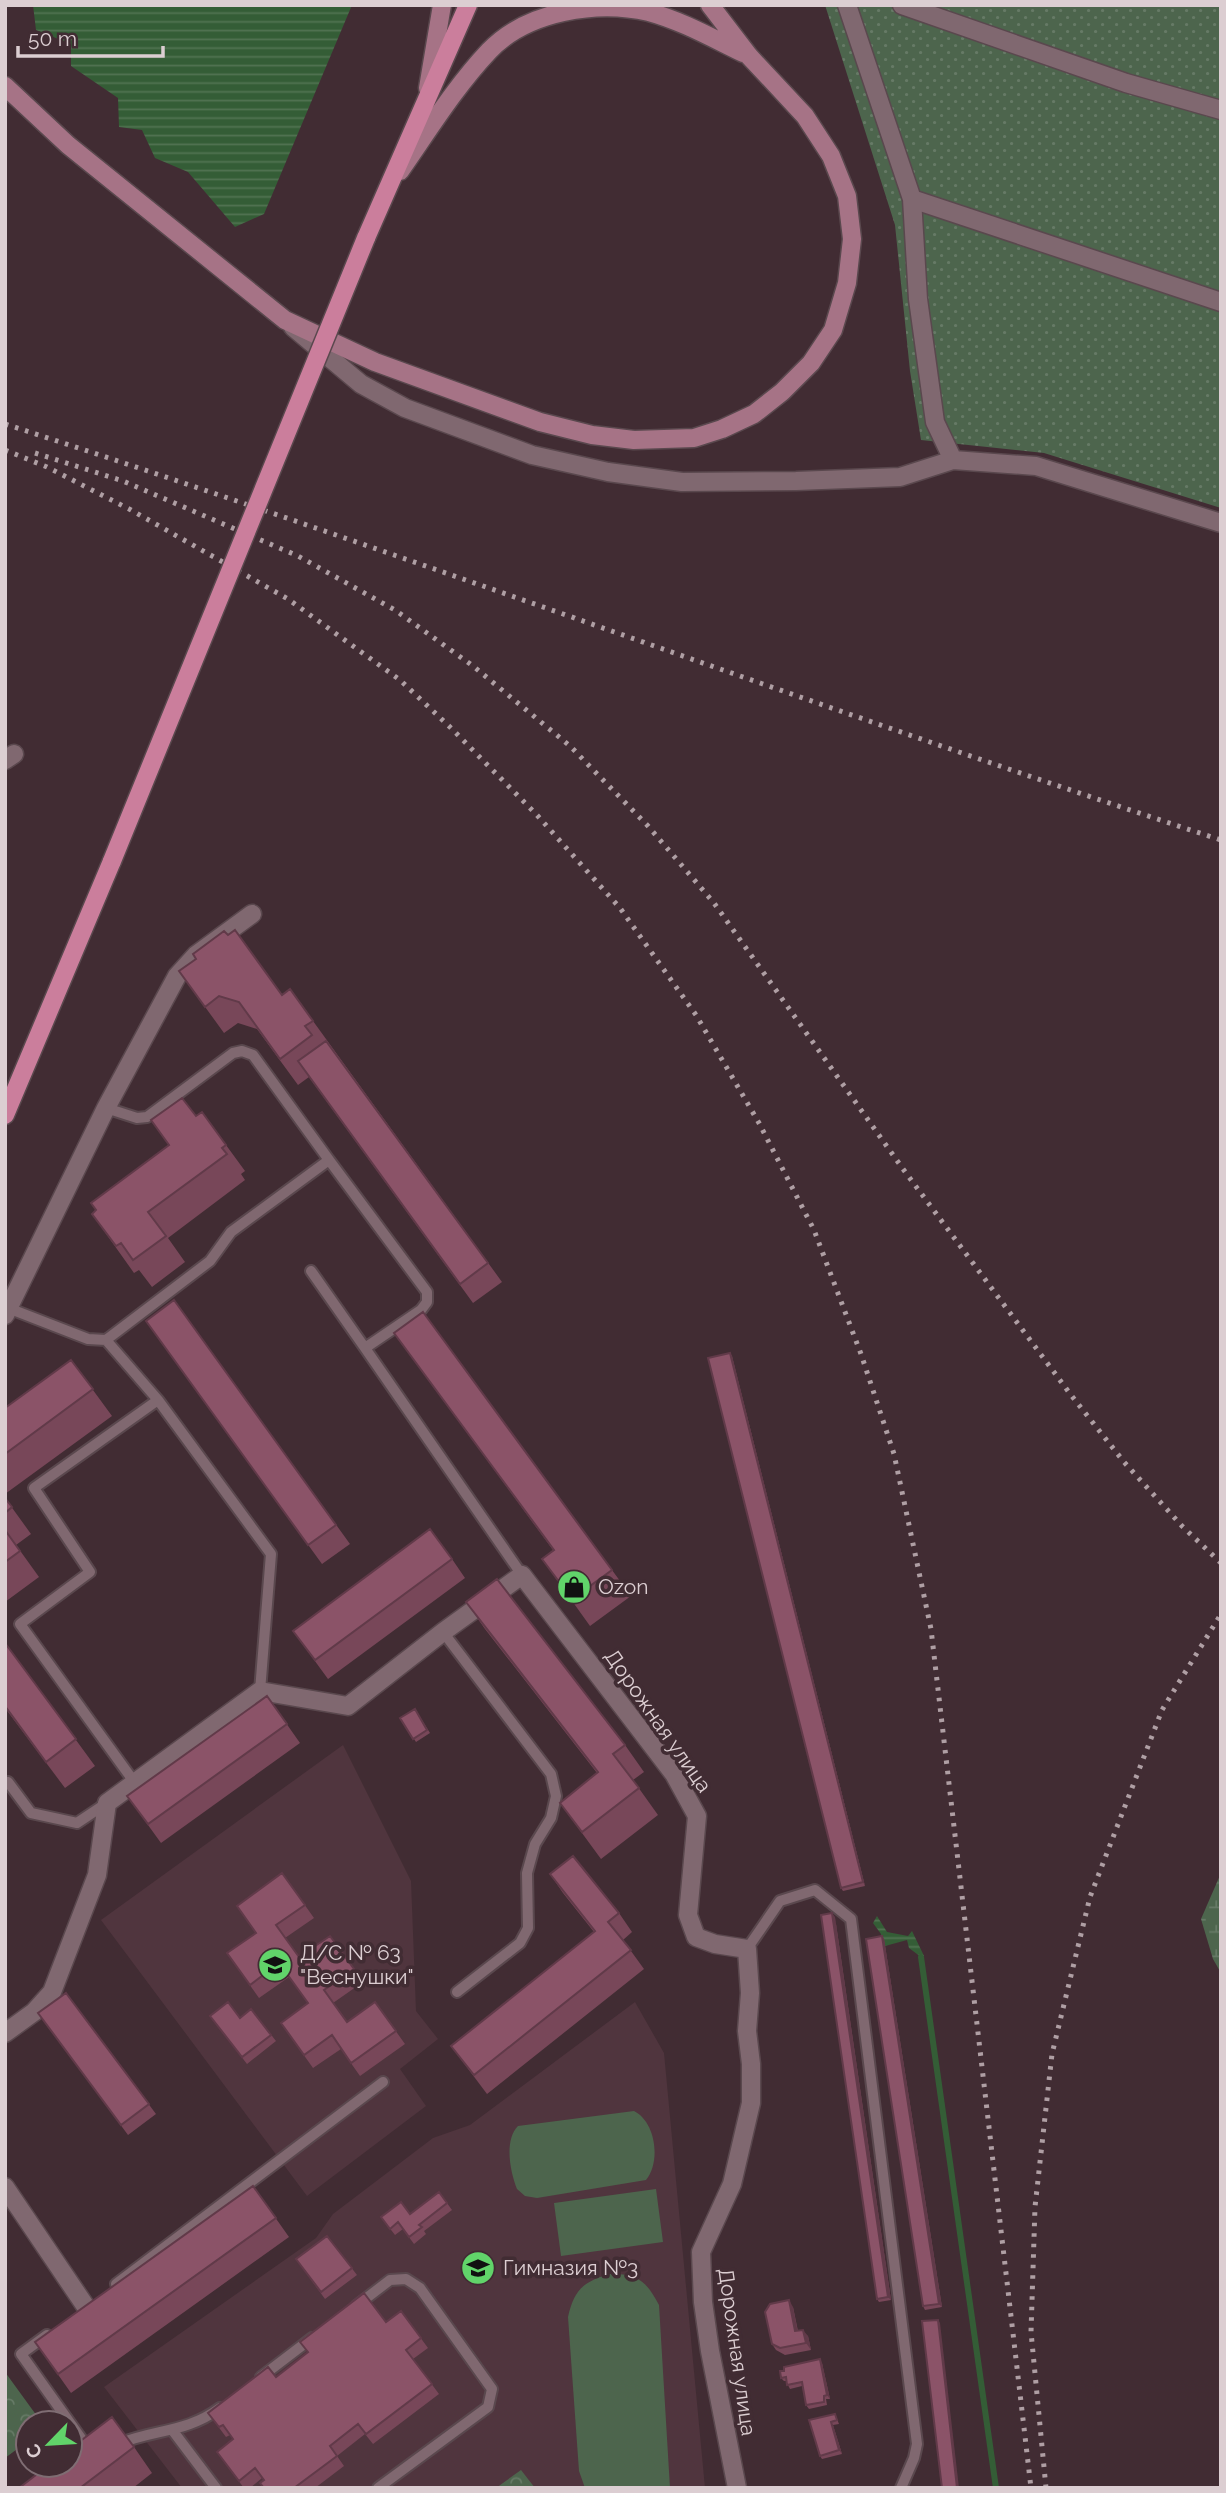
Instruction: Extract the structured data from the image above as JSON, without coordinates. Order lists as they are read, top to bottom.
{
  "streets": {
    "street": ["Дорожная улица"]
  },
  "places": {
    "shop": ["Ozon"],
    "school or university": ["Д/С № 63 \"Веснушки\"", "Гимназия №3"]
  },
  "scale_bar": "50 m",
  "north": "bottom left"
}
